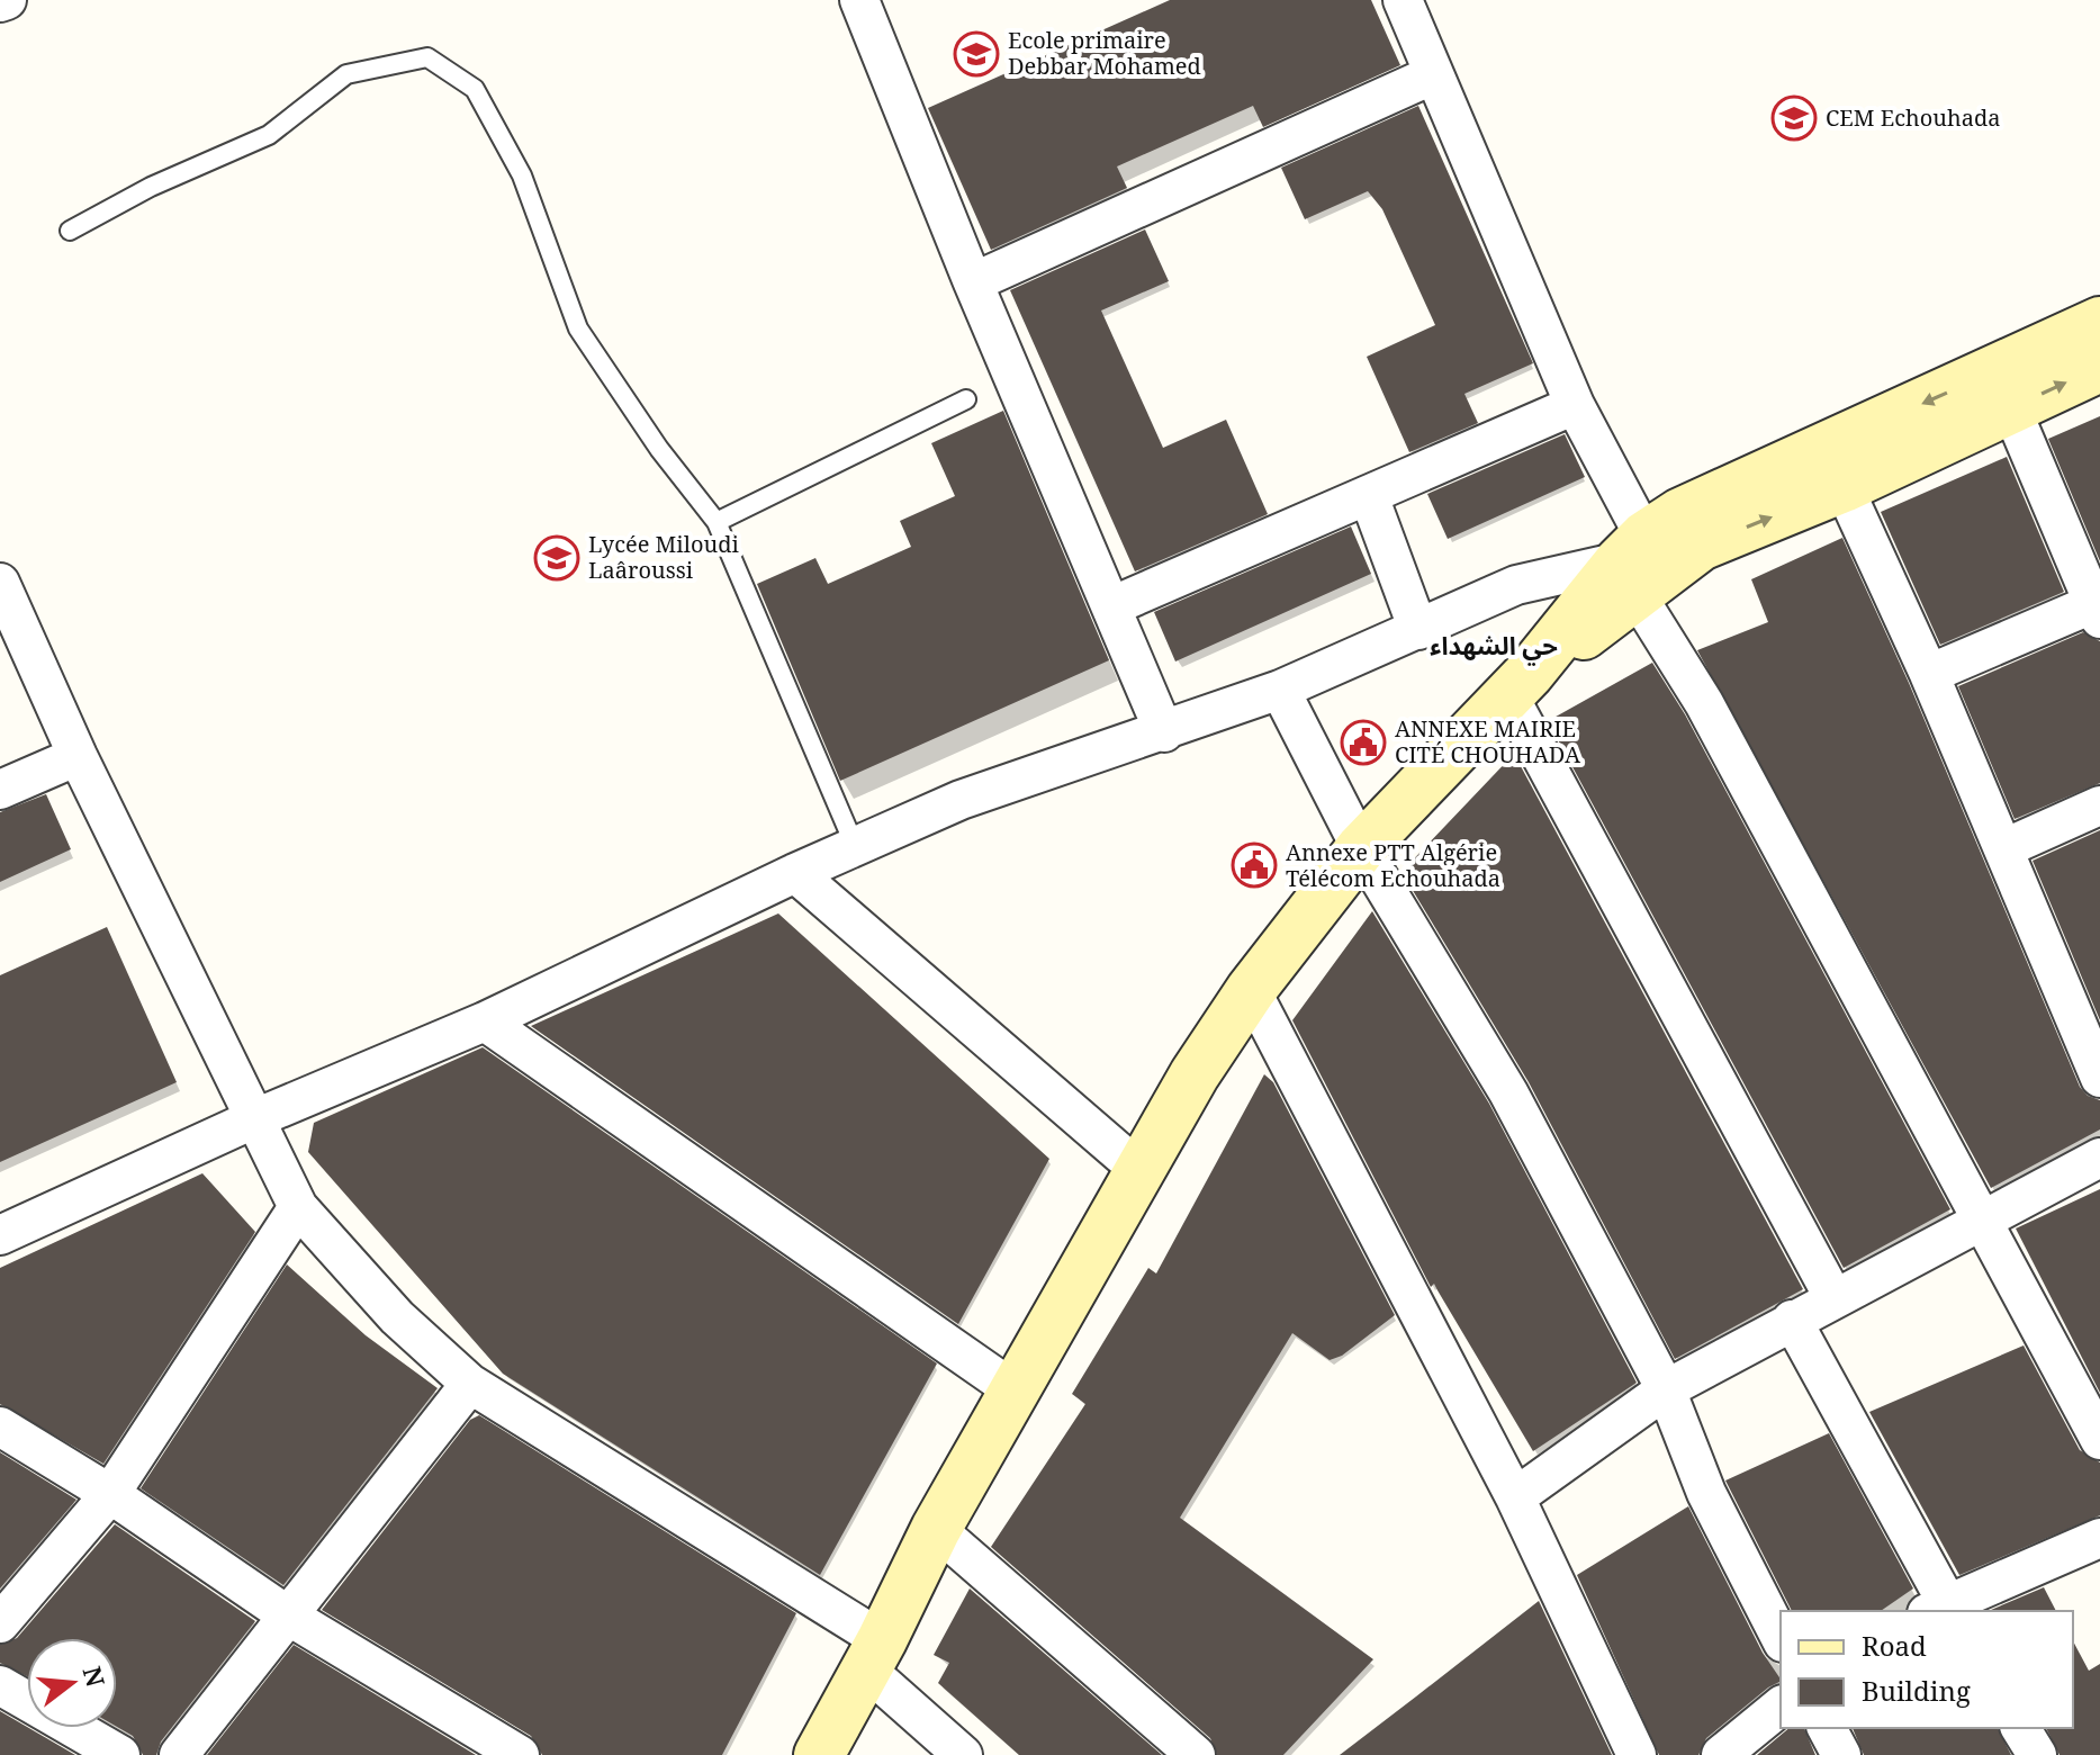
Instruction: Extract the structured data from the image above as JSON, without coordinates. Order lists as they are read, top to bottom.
{
  "districts": ["حي الشهداء"],
  "places": {
    "school or university": ["Ecole primaire Debbar Mohamed", "CEM Echouhada", "Lycée Miloudi Laâroussi"],
    "public building": ["ANNEXE MAIRIE CITÉ CHOUHADA", "Annexe PTT Algérie Télécom Echouhada"]
  },
  "legend": ["Road", "Building"],
  "north": "right"
}
